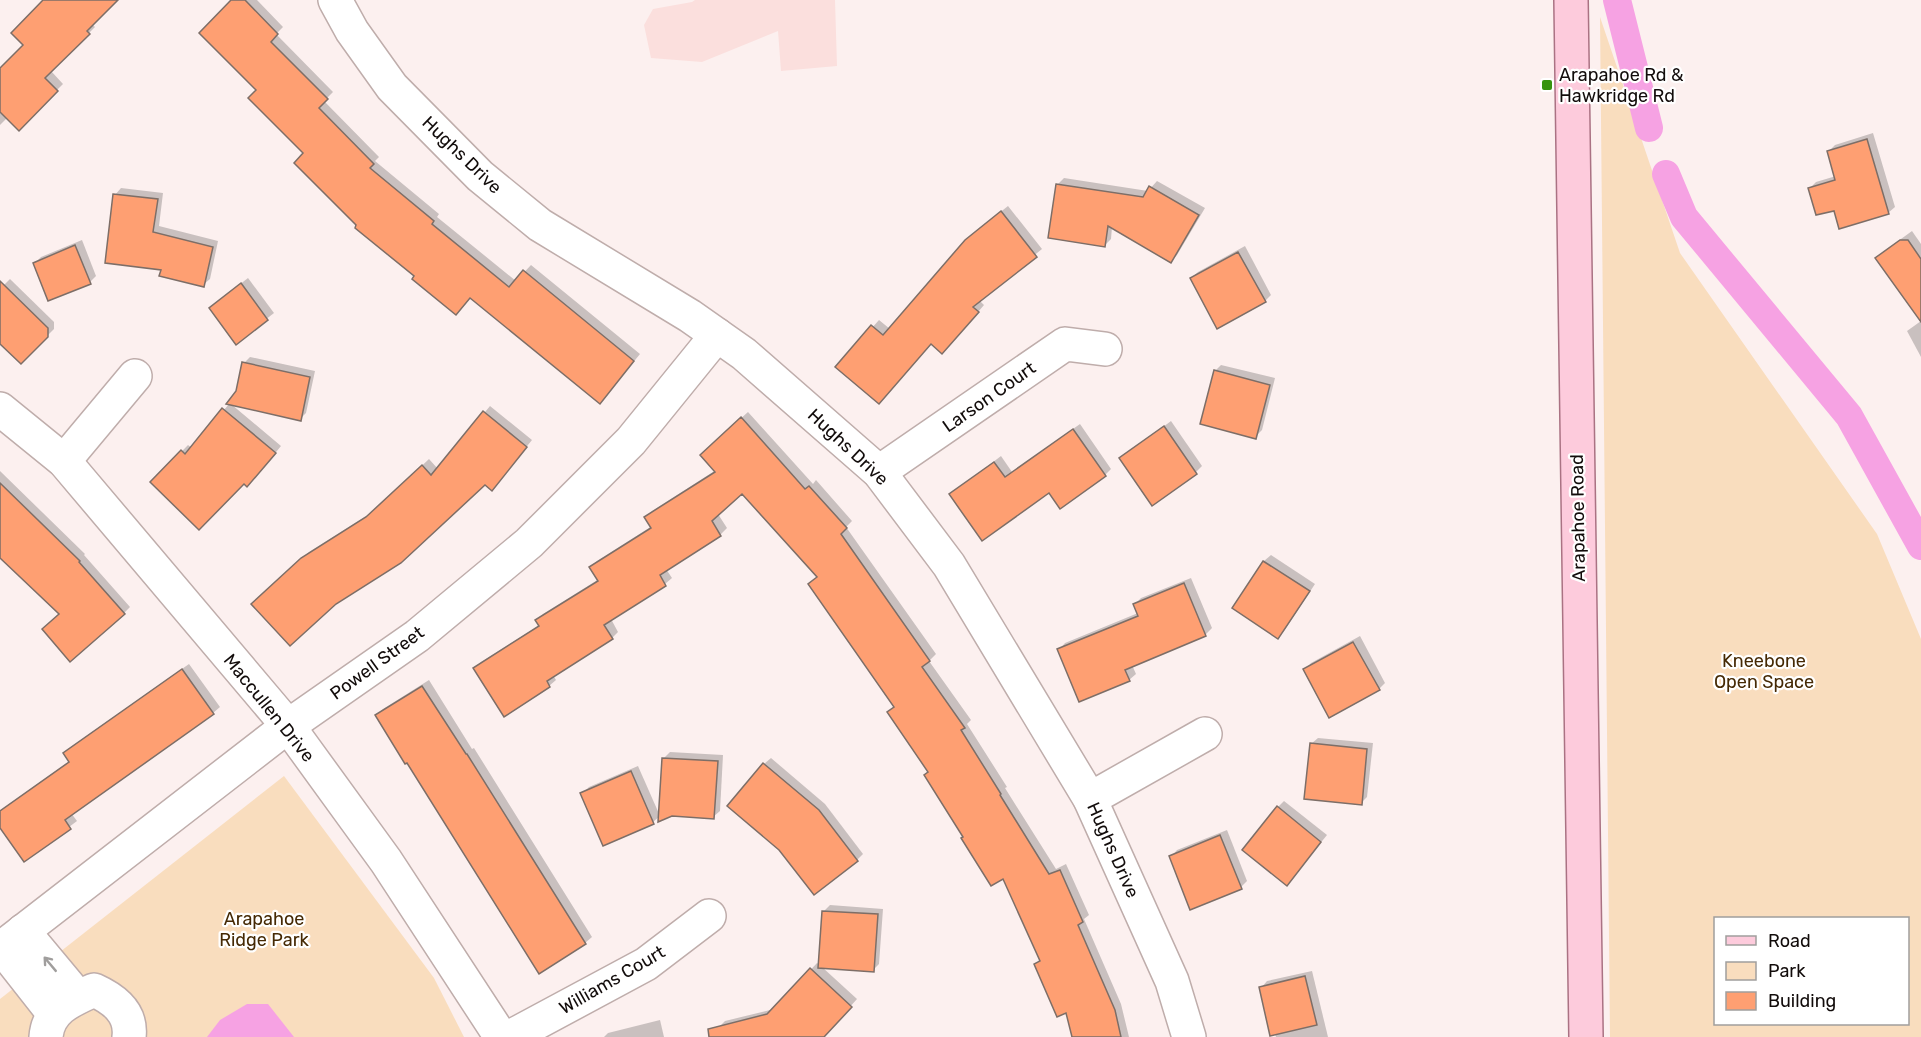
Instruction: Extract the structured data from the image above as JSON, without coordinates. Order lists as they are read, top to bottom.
{
  "streets": {
    "main road": ["Arapahoe Road"],
    "street": [
      "Hughs Drive",
      "Larson Court",
      "Powell Street",
      "Maccullen Drive",
      "Williams Court"
    ]
  },
  "crossings": [
    ["Hughs Drive", "Larson Court"],
    ["Hughs Drive", "Powell Street"],
    ["Powell Street", "Maccullen Drive"]
  ],
  "parks": ["Kneebone Open Space", "Arapahoe Ridge Park"],
  "places": {
    "transit": ["Arapahoe Rd & Hawkridge Rd"]
  },
  "legend": ["Road", "Park", "Building"]
}
